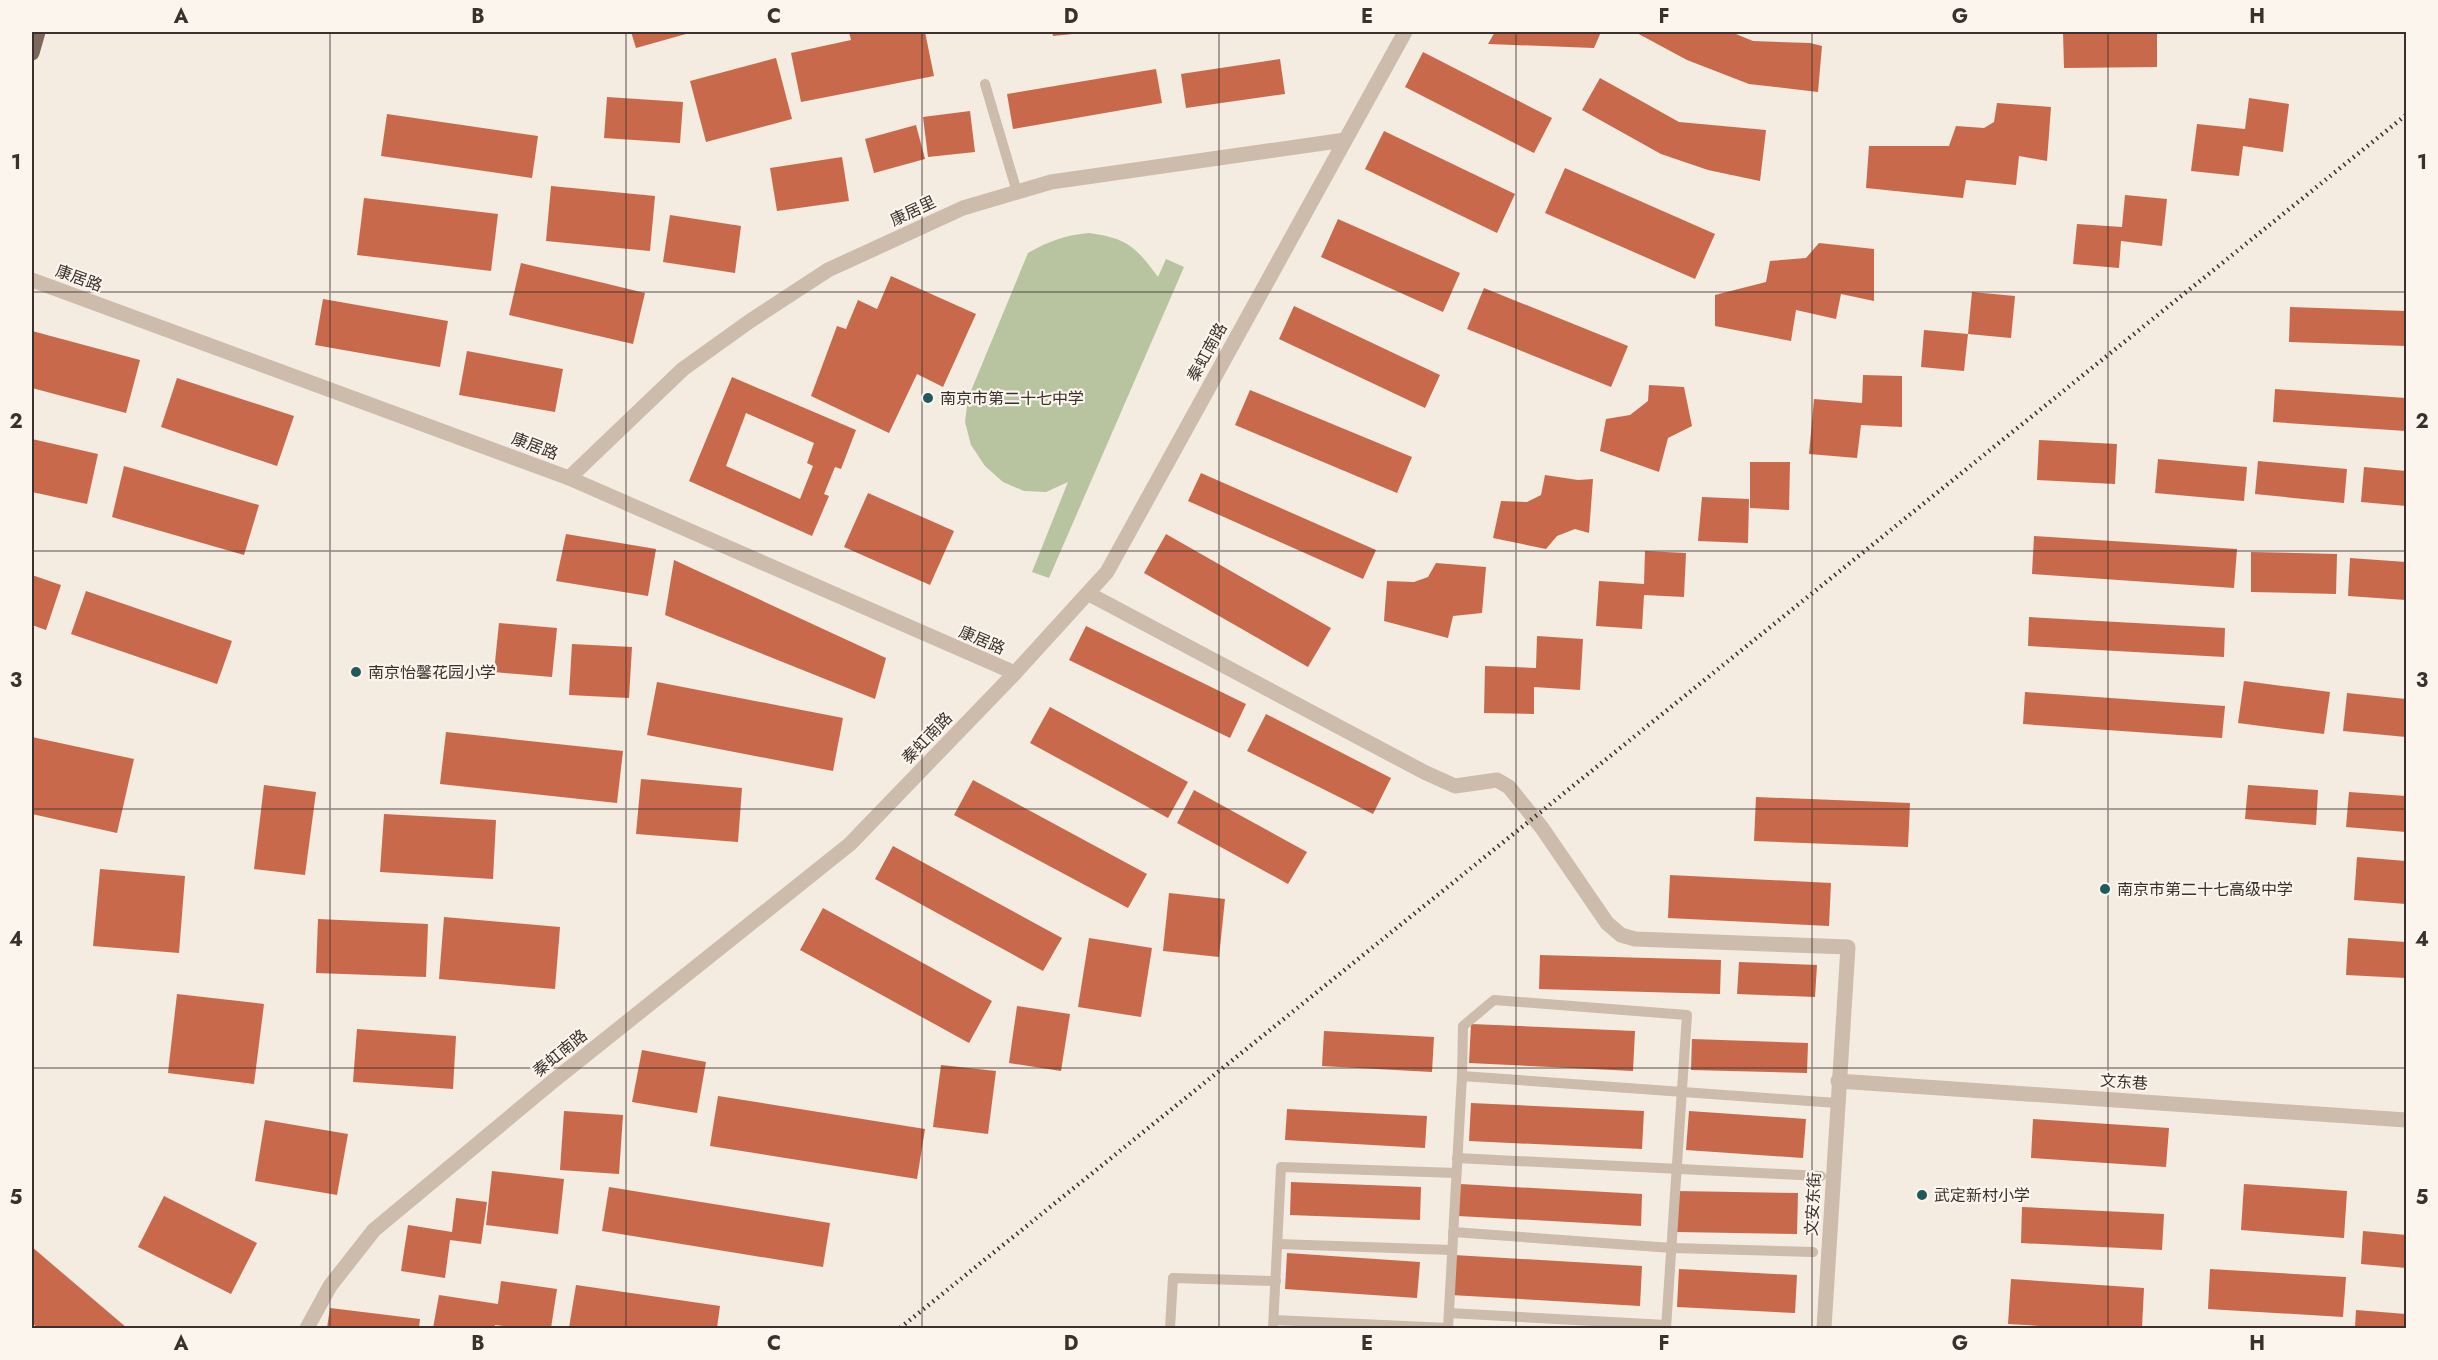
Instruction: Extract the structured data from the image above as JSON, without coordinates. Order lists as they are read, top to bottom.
{
  "streets": {
    "street": [
      "康居里",
      "康居路",
      "秦虹南路",
      "文东巷",
      "文安东街"
    ]
  },
  "crossings": [
    ["康居里", "康居路"],
    ["康居里", "秦虹南路"],
    ["康居路", "秦虹南路"],
    ["秦虹南路", "文安东街"],
    ["文东巷", "文安东街"]
  ],
  "places": [
    "南京市第二十七中学",
    "南京怡馨花园小学",
    "南京市第二十七高级中学",
    "武定新村小学"
  ],
  "grid": {
    "columns": [
      "A",
      "B",
      "C",
      "D",
      "E",
      "F",
      "G",
      "H"
    ],
    "rows": [
      "1",
      "2",
      "3",
      "4",
      "5"
    ]
  }
}
